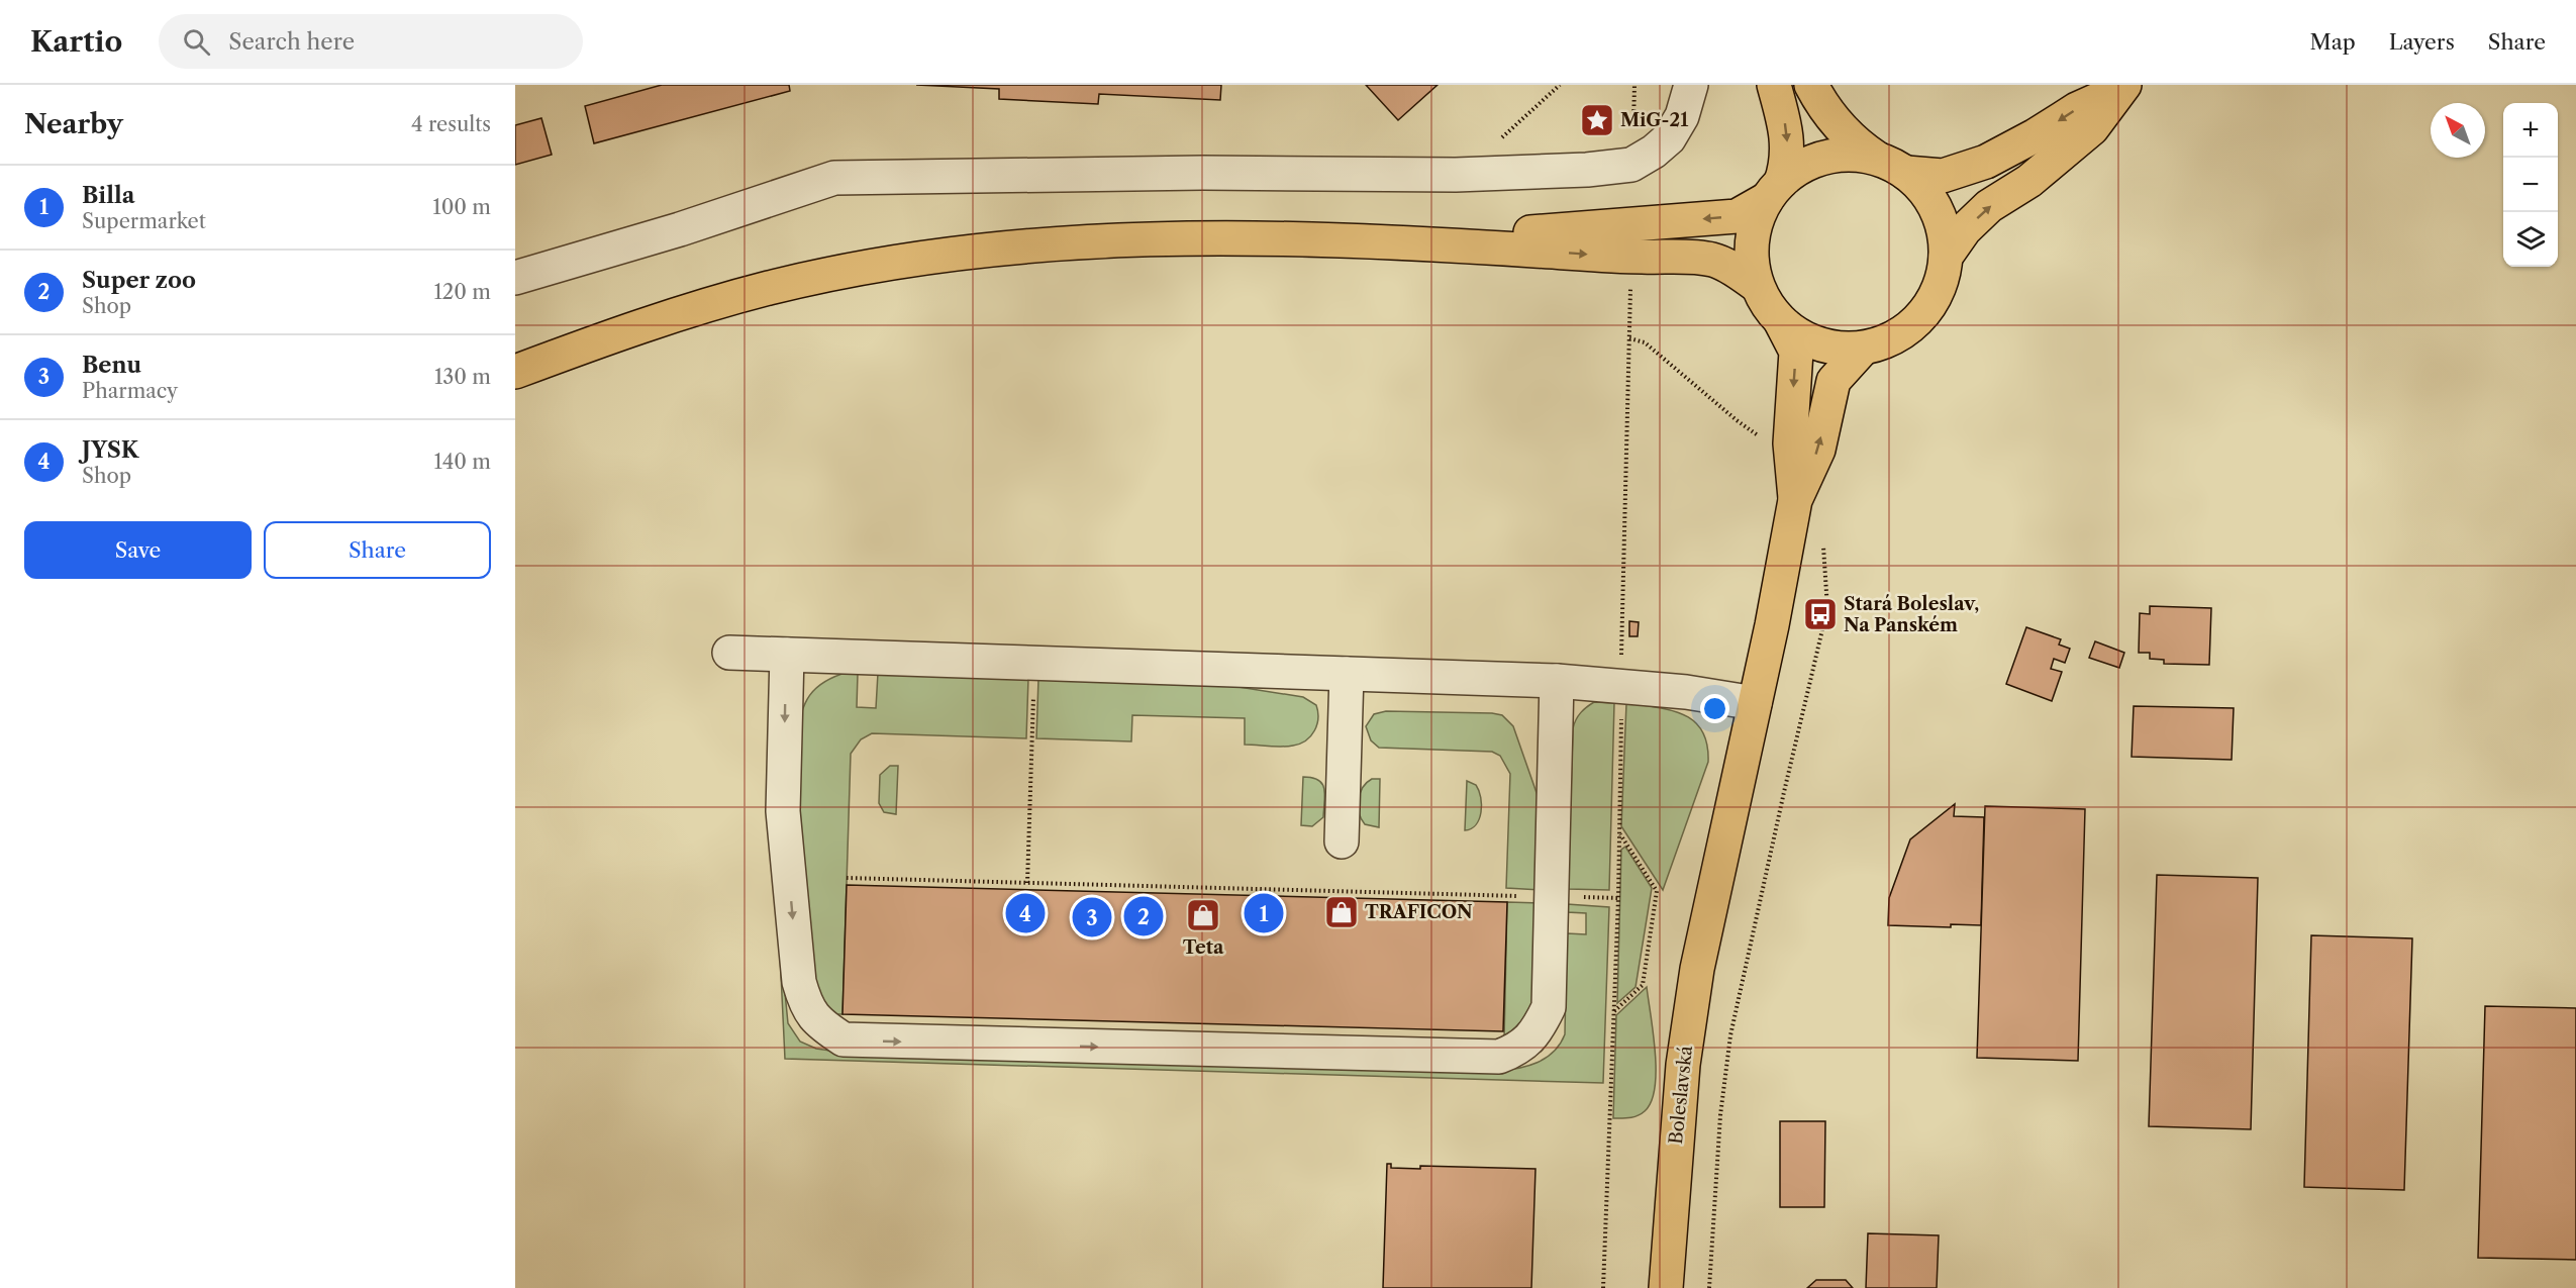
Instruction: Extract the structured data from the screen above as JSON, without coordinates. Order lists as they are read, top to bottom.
{
  "streets": {
    "main road": ["Boleslavská"]
  },
  "places": {
    "place": ["MiG-21"],
    "bus stop": ["Stará Boleslav, Na Panském"],
    "shop": ["TRAFICON", "Teta"]
  },
  "north": "top left",
  "page": {
    "header": "Kartio",
    "search": "Search here",
    "nav": ["Map", "Layers", "Share"],
    "heading": ["Nearby", "4 results"],
    "map_buttons": ["+", "−"],
    "list": [
      {
        "mark": "1",
        "name": "Billa",
        "note": "Supermarket",
        "value": "100 m"
      },
      {
        "mark": "2",
        "name": "Super zoo",
        "note": "Shop",
        "value": "120 m"
      },
      {
        "mark": "3",
        "name": "Benu",
        "note": "Pharmacy",
        "value": "130 m"
      },
      {
        "mark": "4",
        "name": "JYSK",
        "note": "Shop",
        "value": "140 m"
      }
    ],
    "buttons": ["Save", "Share"],
    "pins": [
      "1",
      "4",
      "2",
      "3"
    ]
  }
}
